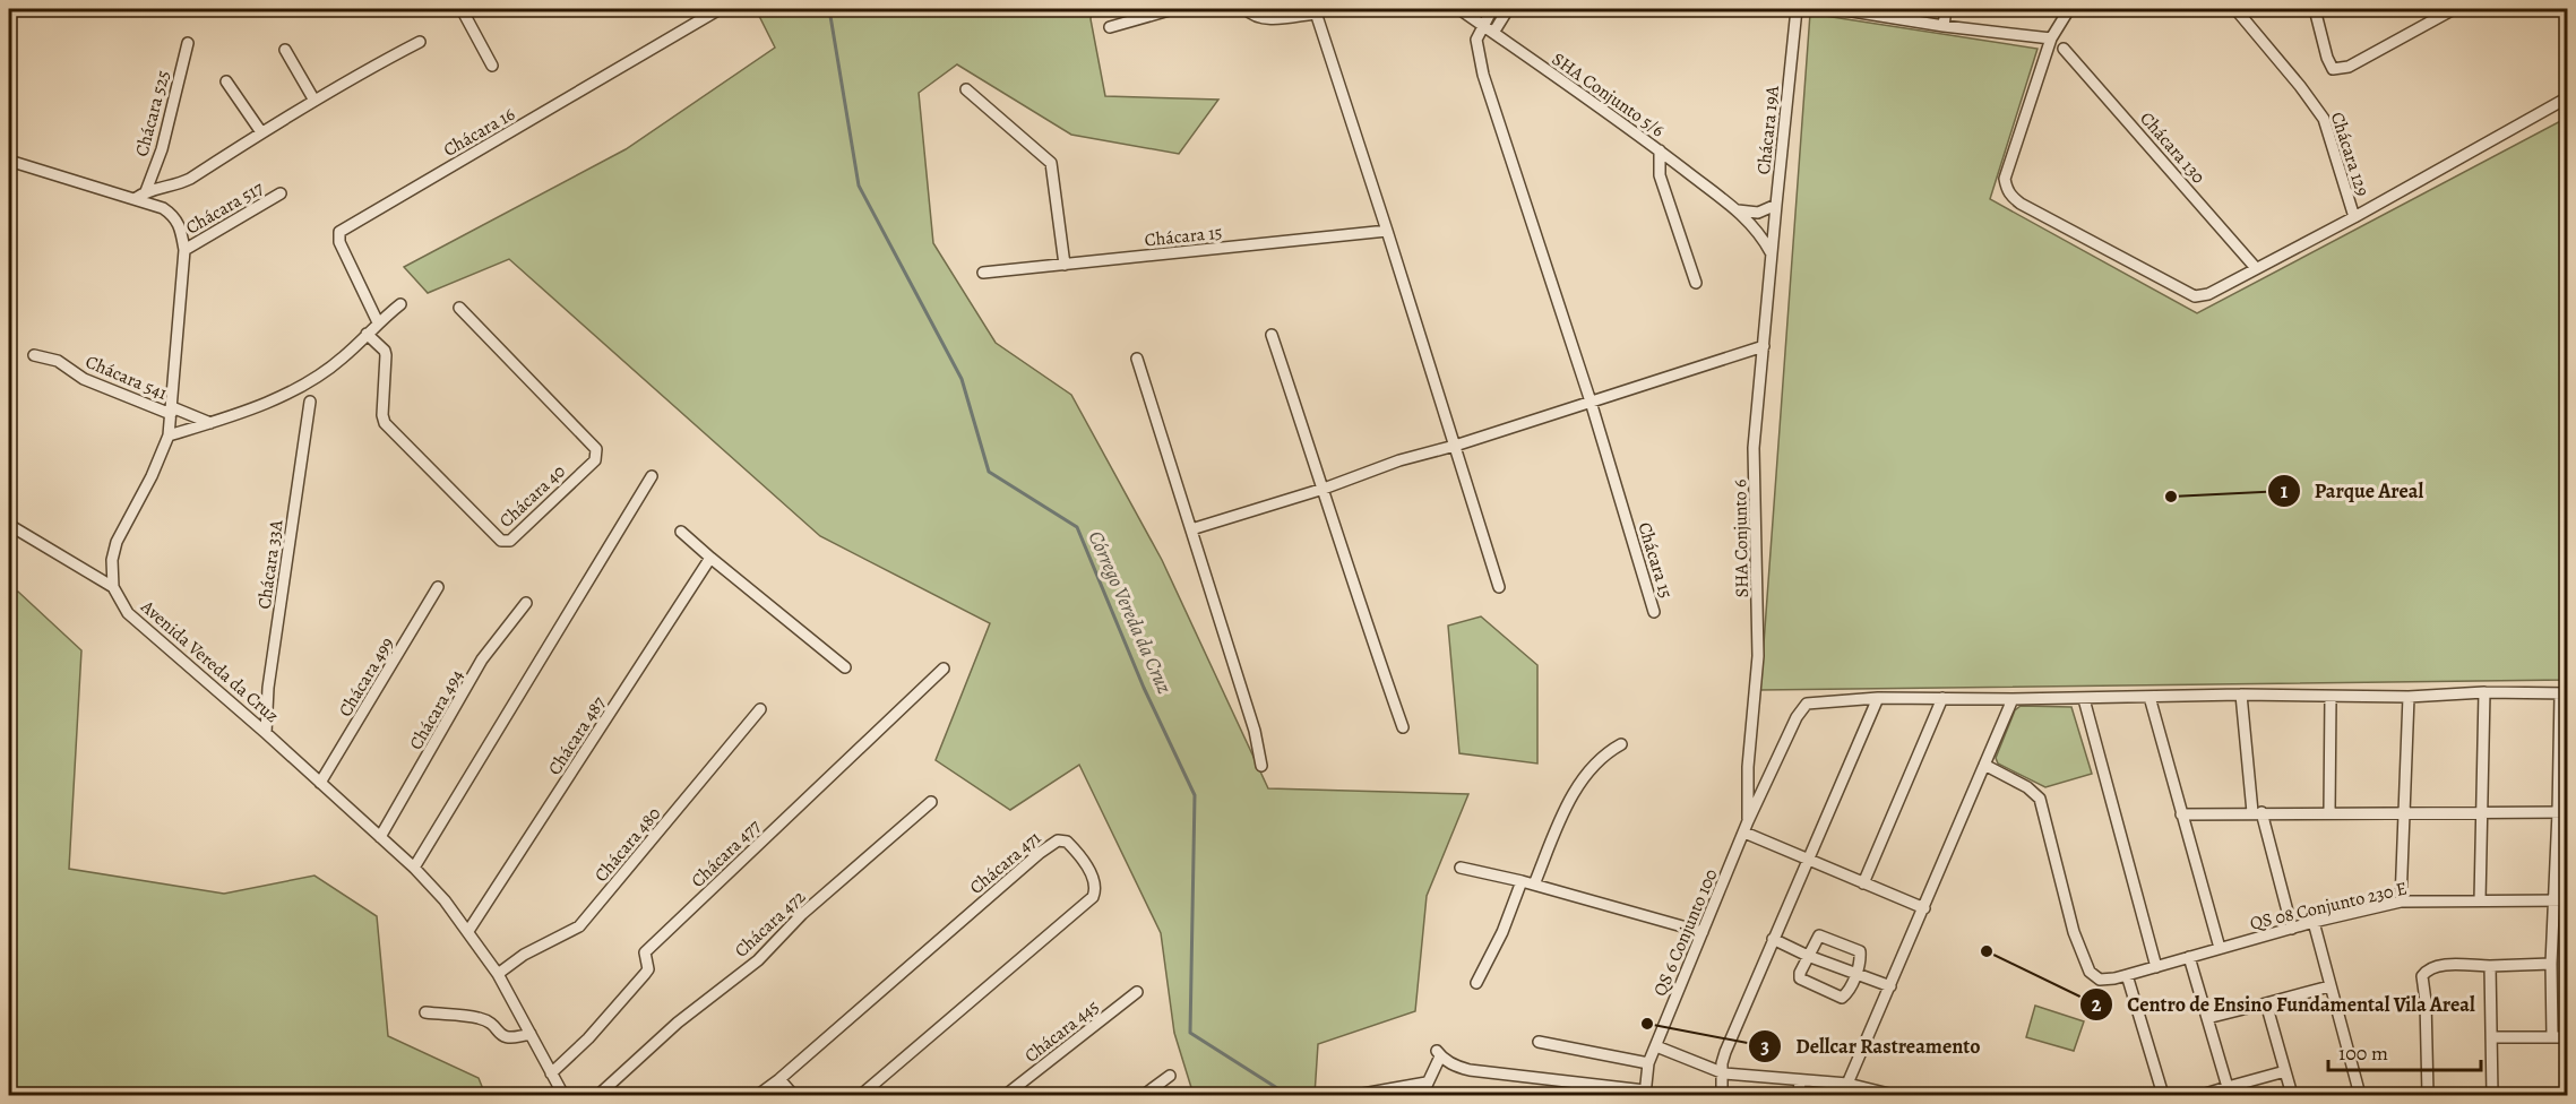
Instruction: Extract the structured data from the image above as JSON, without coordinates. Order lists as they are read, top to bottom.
{
  "streets": {
    "street": [
      "SHA Conjunto 5/6",
      "Chácara 525",
      "Chácara 19A",
      "Chácara 16",
      "Chácara 130",
      "Chácara 129",
      "Chácara 517",
      "Chácara 15",
      "Chácara 541",
      "Chácara 40",
      "SHA Conjunto 6",
      "Chácara 33A",
      "Avenida Vereda da Cruz",
      "Chácara 499",
      "Chácara 494",
      "Chácara 487",
      "Chácara 480",
      "Chácara 477",
      "Chácara 471",
      "QS 08 Conjunto 230 E",
      "Chácara 472",
      "QS 6 Conjunto 100",
      "Chácara 445"
    ]
  },
  "crossings": [
    ["SHA Conjunto 5/6", "Chácara 19A"],
    ["SHA Conjunto 5/6", "Chácara 15"],
    ["SHA Conjunto 5/6", "SHA Conjunto 6"],
    ["Chácara 19A", "SHA Conjunto 6"],
    ["SHA Conjunto 6", "QS 6 Conjunto 100"],
    ["Chácara 33A", "Avenida Vereda da Cruz"],
    ["Avenida Vereda da Cruz", "Chácara 499"],
    ["Avenida Vereda da Cruz", "Chácara 494"],
    ["Avenida Vereda da Cruz", "Chácara 487"],
    ["Avenida Vereda da Cruz", "Chácara 480"],
    ["Avenida Vereda da Cruz", "Chácara 477"]
  ],
  "water": ["Córrego Vereda da Cruz"],
  "places": ["Parque Areal", "Centro de Ensino Fundamental Vila Areal", "Dellcar Rastreamento"],
  "scale_bar": "100 m"
}
